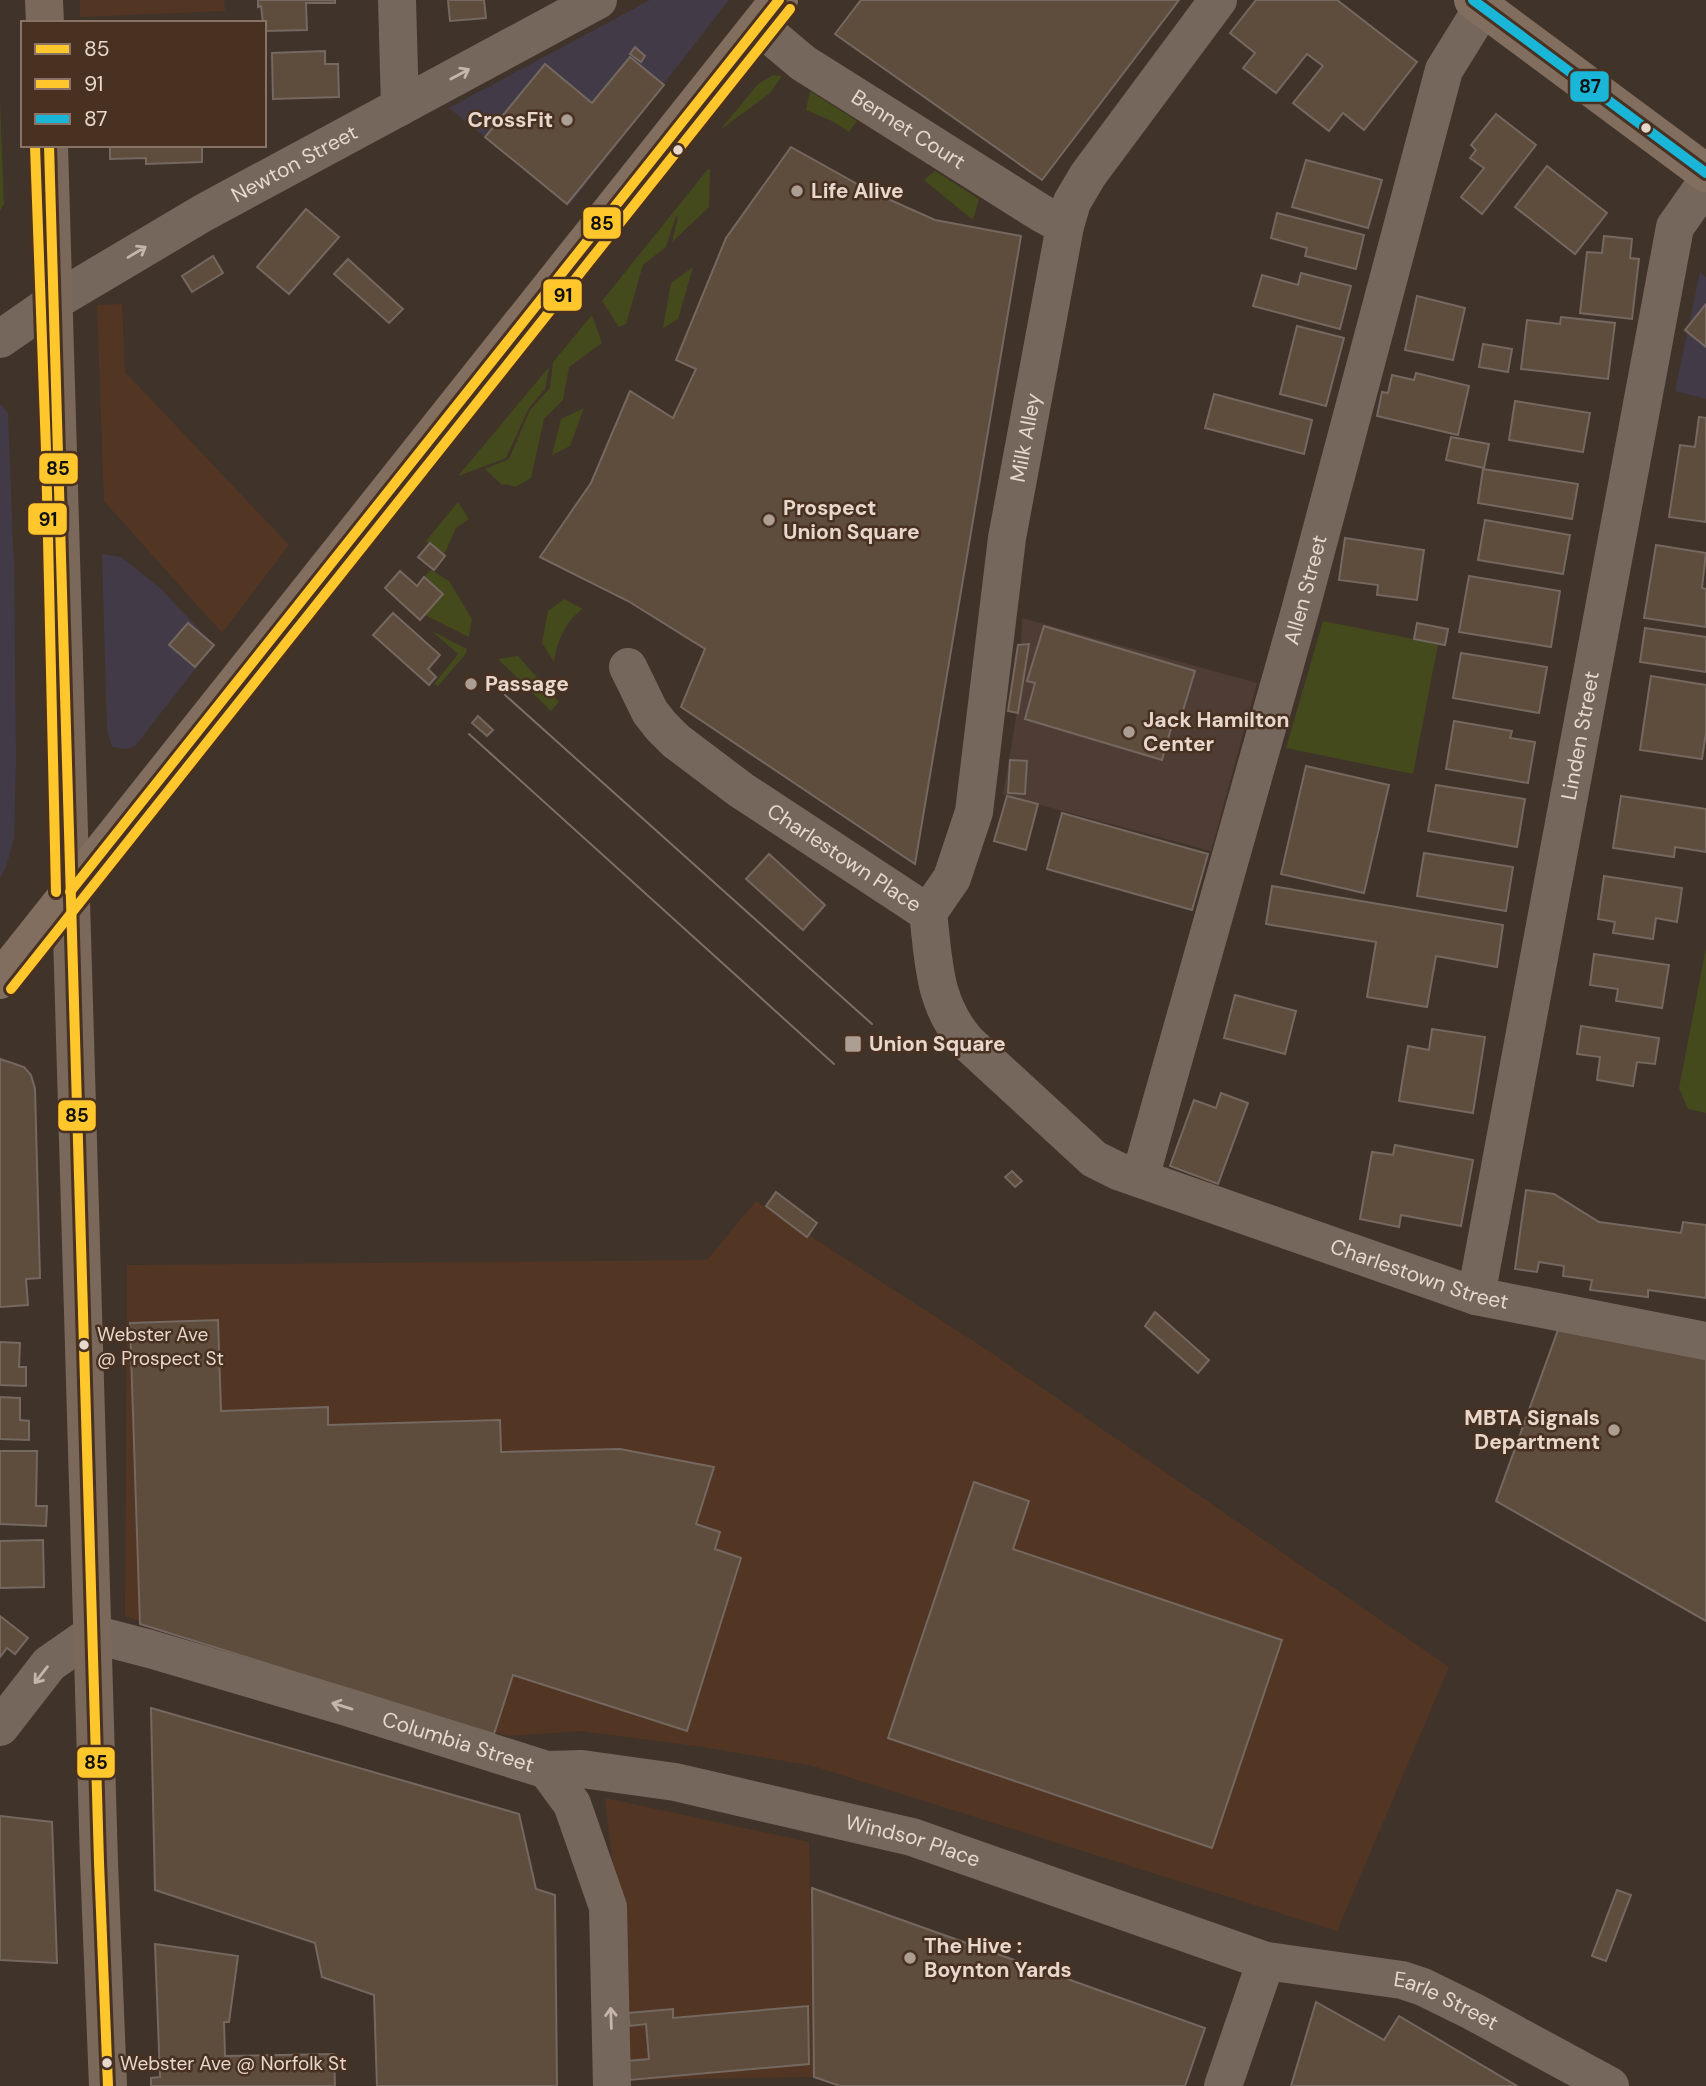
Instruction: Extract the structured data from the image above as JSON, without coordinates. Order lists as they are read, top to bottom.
{
  "streets": {
    "street": [
      "Bennet Court",
      "Newton Street",
      "Milk Alley",
      "Allen Street",
      "Linden Street",
      "Charlestown Place",
      "Charlestown Street",
      "Columbia Street",
      "Windsor Place",
      "Earle Street"
    ]
  },
  "crossings": [
    ["Bennet Court", "Milk Alley"],
    ["Milk Alley", "Charlestown Place"],
    ["Allen Street", "Charlestown Place"],
    ["Allen Street", "Charlestown Street"],
    ["Linden Street", "Charlestown Street"],
    ["Charlestown Place", "Charlestown Street"],
    ["Columbia Street", "Windsor Place"],
    ["Windsor Place", "Earle Street"]
  ],
  "one_way": ["Newton Street", "Columbia Street"],
  "places": {
    "other": [
      "CrossFit",
      "Life Alive",
      "Prospect Union Square",
      "Passage",
      "Jack Hamilton Center",
      "Webster Ave @ Prospect St",
      "MBTA Signals Department",
      "The Hive : Boynton Yards",
      "Webster Ave @ Norfolk St"
    ],
    "transit": ["Union Square"]
  },
  "lines": ["transit line 85", "transit line 87", "transit line 91"],
  "legend": ["85", "91", "87"]
}
